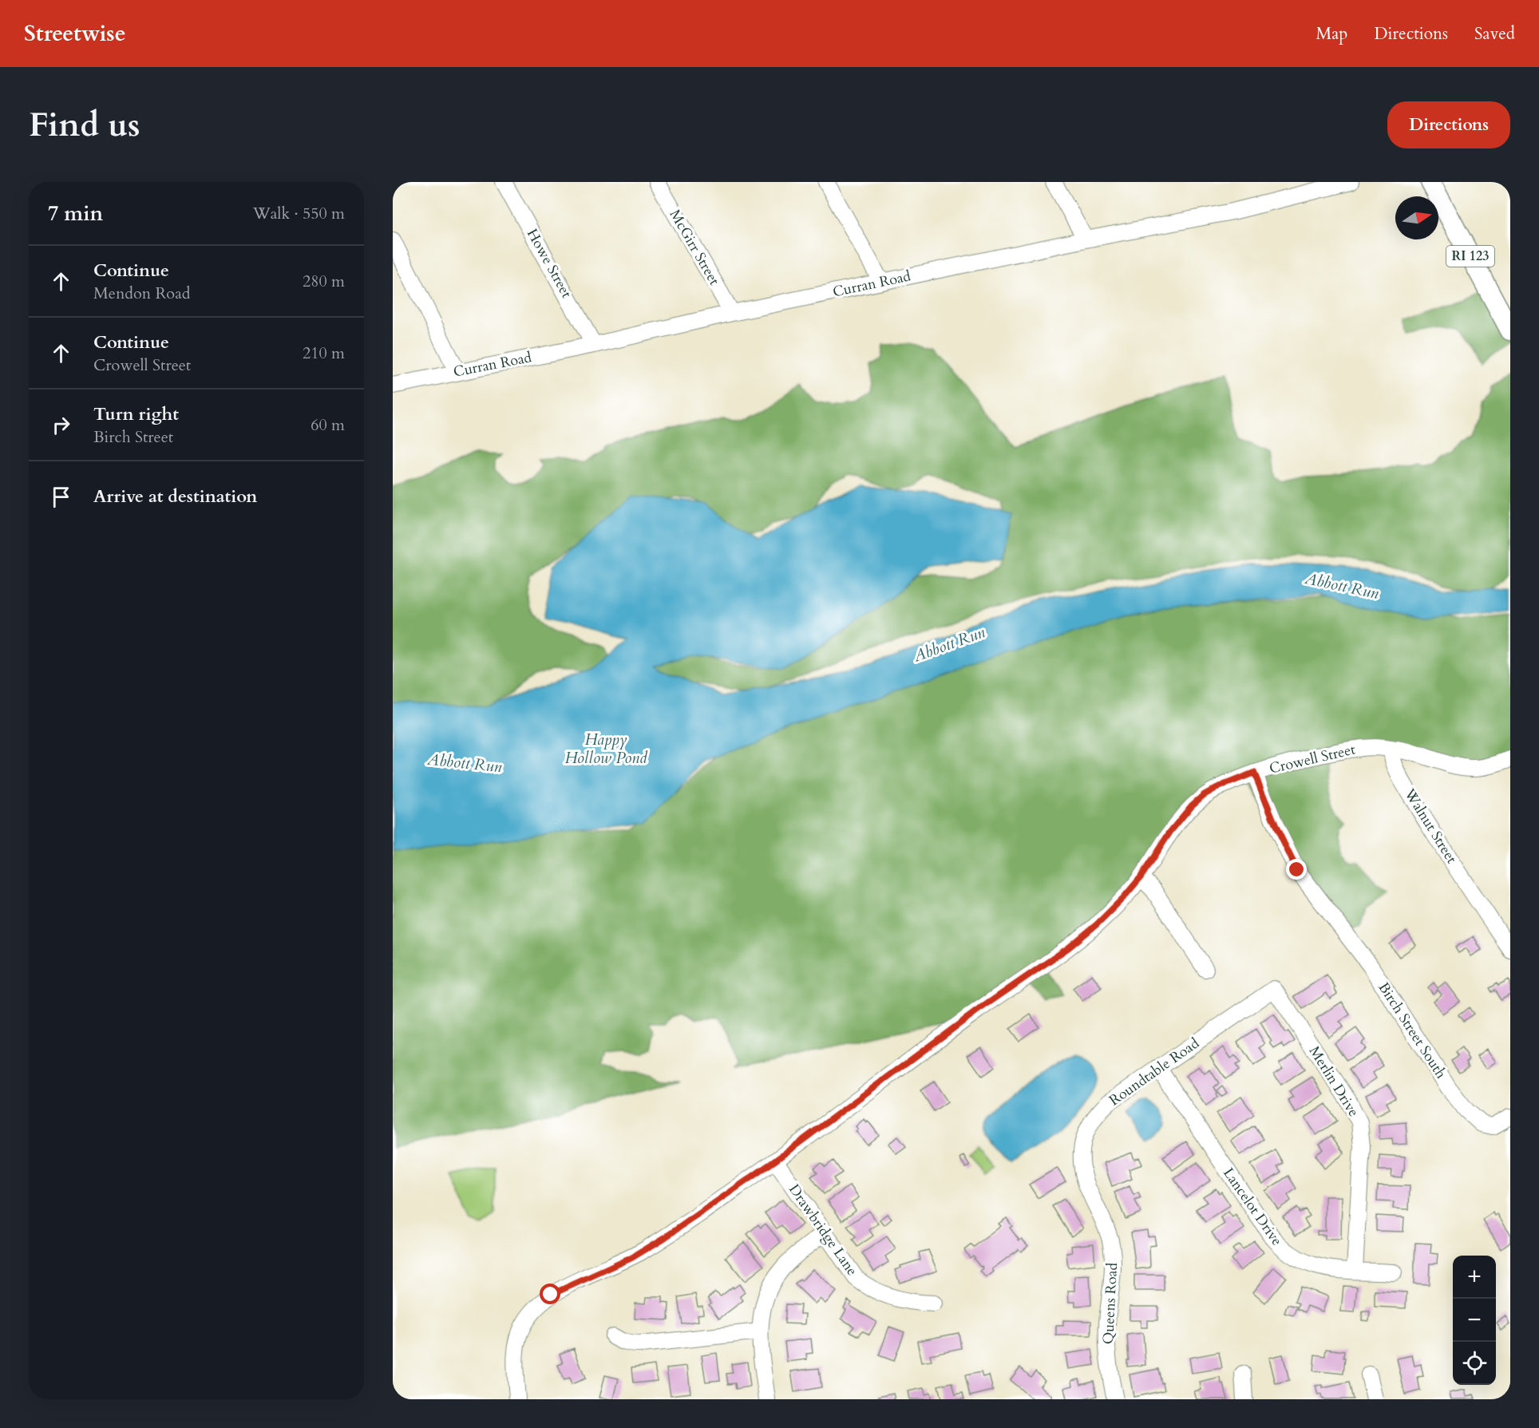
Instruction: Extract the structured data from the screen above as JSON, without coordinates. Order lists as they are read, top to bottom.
{
  "streets": {
    "main road": ["RI 123"],
    "street": [
      "McGirr Street",
      "Howe Street",
      "Curran Road",
      "Crowell Street",
      "Walnut Street",
      "Birch Street South",
      "Roundtable Road",
      "Merlin Drive",
      "Lancelot Drive",
      "Drawbridge Lane",
      "Queens Road"
    ]
  },
  "crossings": [
    ["McGirr Street", "Curran Road"],
    ["Howe Street", "Curran Road"],
    ["Crowell Street", "Walnut Street"],
    ["Crowell Street", "Birch Street South"],
    ["Crowell Street", "Drawbridge Lane"],
    ["Roundtable Road", "Merlin Drive"],
    ["Roundtable Road", "Lancelot Drive"],
    ["Roundtable Road", "Queens Road"],
    ["Merlin Drive", "Lancelot Drive"]
  ],
  "water": ["Abbott Run", "Happy Hollow Pond"],
  "north": "right",
  "page": {
    "header": "Streetwise",
    "nav": ["Map", "Directions", "Saved"],
    "buttons": "Directions",
    "title": "Find us",
    "heading": ["7 min", "Walk · 550 m"],
    "list": [
      ["Continue", "Mendon Road", "280 m"],
      ["Continue", "Crowell Street", "210 m"],
      ["Turn right", "Birch Street", "60 m"],
      "Arrive at destination"
    ],
    "map_buttons": ["+", "−"]
  }
}
